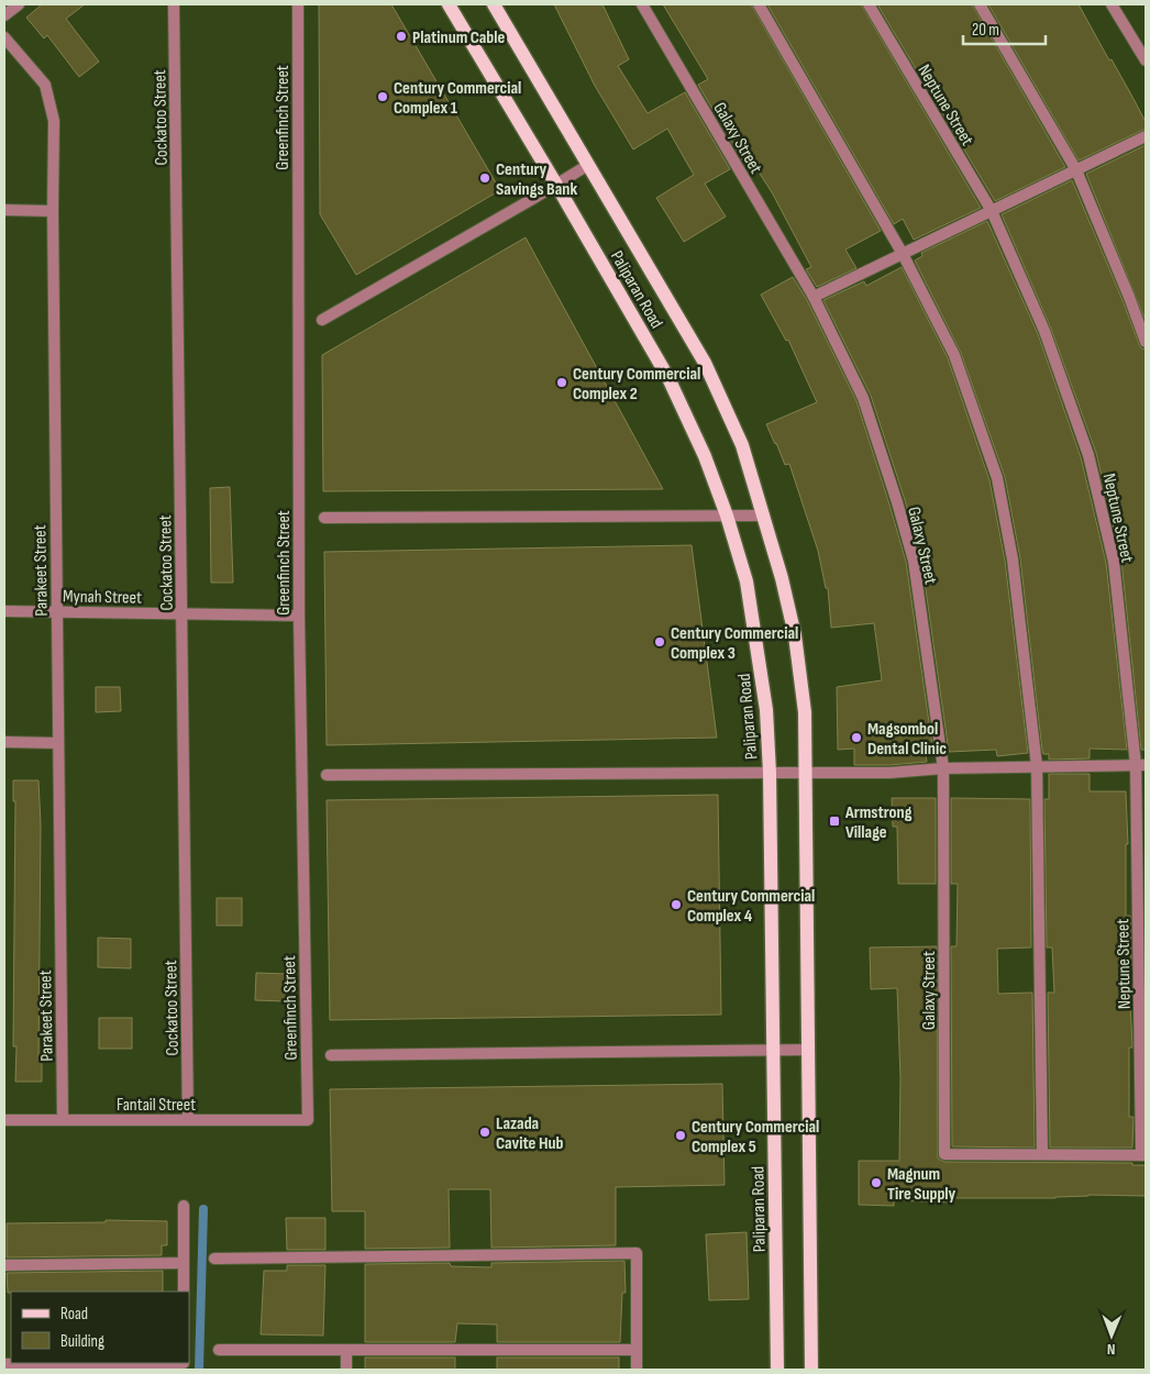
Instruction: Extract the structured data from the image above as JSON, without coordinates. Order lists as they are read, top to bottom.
{
  "streets": {
    "main road": ["Paliparan Road"],
    "street": [
      "Neptune Street",
      "Cockatoo Street",
      "Greenfinch Street",
      "Galaxy Street",
      "Parakeet Street",
      "Mynah Street",
      "Fantail Street"
    ]
  },
  "crossings": [
    ["Cockatoo Street", "Mynah Street"],
    ["Cockatoo Street", "Fantail Street"],
    ["Greenfinch Street", "Mynah Street"],
    ["Greenfinch Street", "Fantail Street"],
    ["Parakeet Street", "Mynah Street"],
    ["Parakeet Street", "Fantail Street"]
  ],
  "places": {
    "other": [
      "Platinum Cable",
      "Century Commercial Complex 1",
      "Century Savings Bank",
      "Century Commercial Complex 2",
      "Century Commercial Complex 3",
      "Magsombol Dental Clinic",
      "Century Commercial Complex 4",
      "Lazada Cavite Hub",
      "Century Commercial Complex 5",
      "Magnum Tire Supply"
    ],
    "transit": ["Armstrong Village"]
  },
  "legend": ["Road", "Building"],
  "scale_bar": "20 m",
  "north": "bottom"
}
